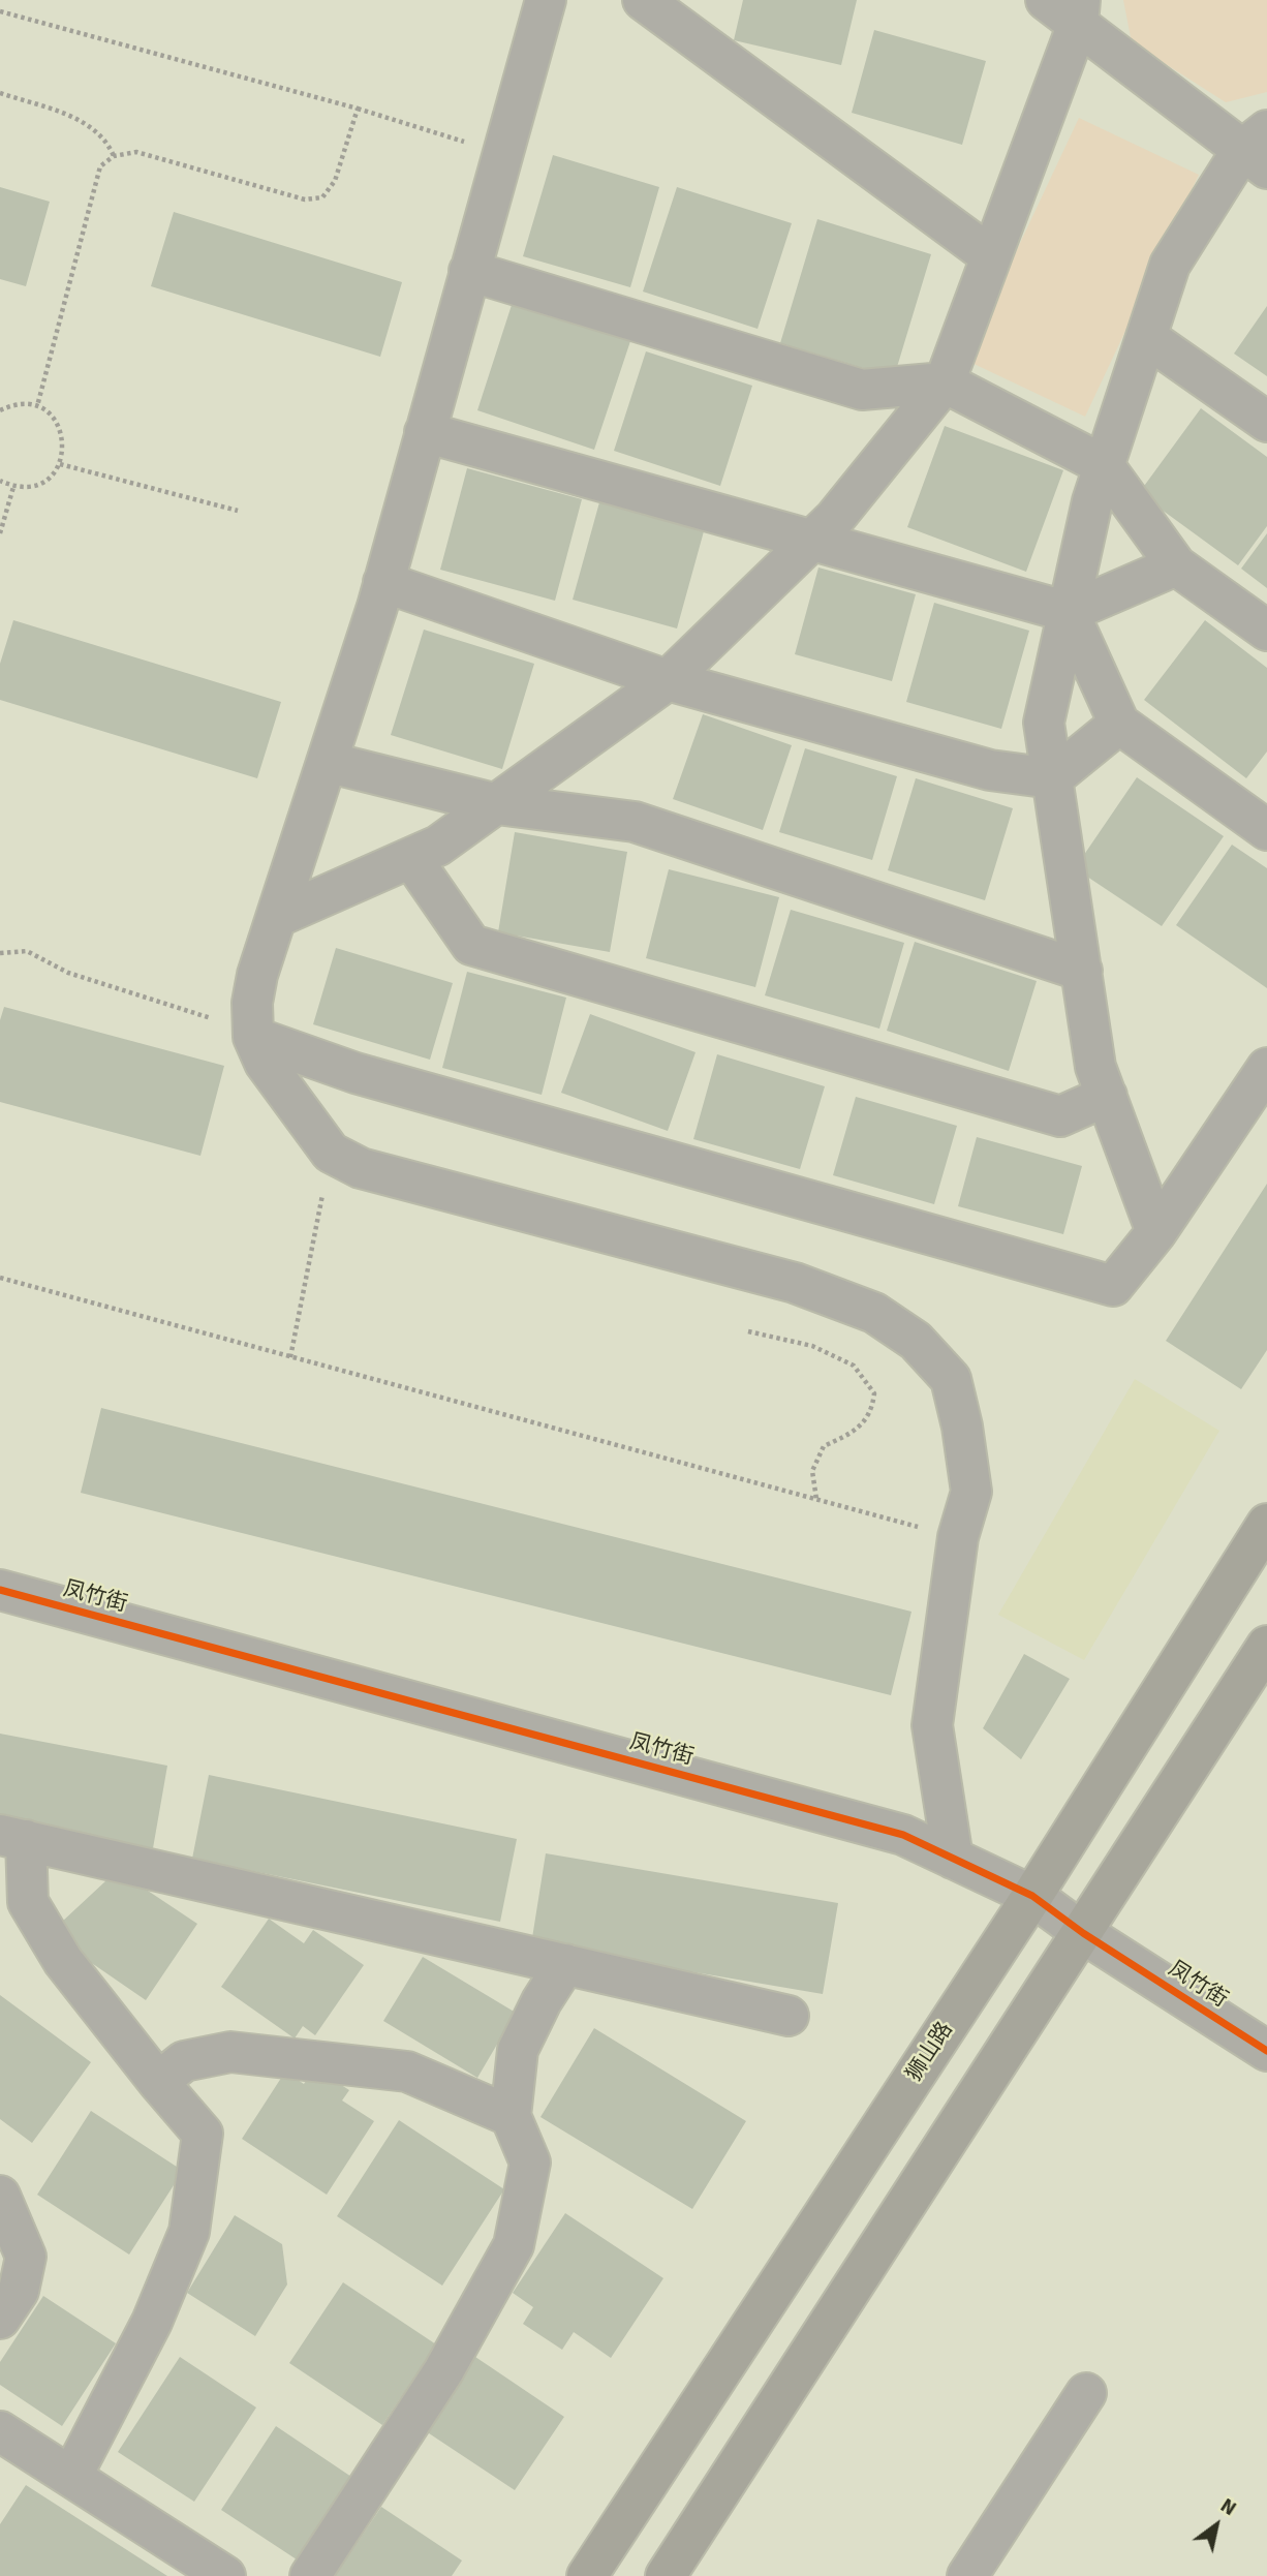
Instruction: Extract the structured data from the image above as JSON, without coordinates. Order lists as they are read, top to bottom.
{
  "streets": {
    "main road": ["狮山路"],
    "street": ["凤竹街"]
  },
  "crossings": [
    ["凤竹街", "狮山路"]
  ],
  "north": "top right"
}
